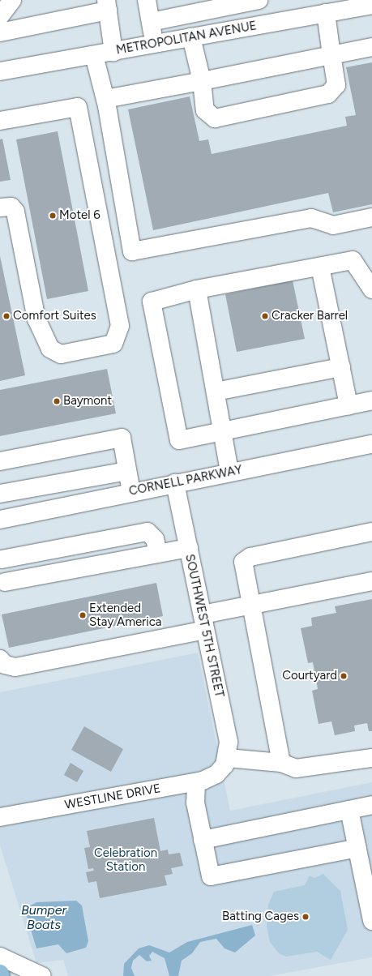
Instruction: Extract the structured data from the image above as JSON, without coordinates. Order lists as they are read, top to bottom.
{
  "streets": {
    "street": [
      "METROPOLITAN AVENUE",
      "CORNELL PARKWAY",
      "SOUTHWEST 5TH STREET",
      "WESTLINE DRIVE"
    ]
  },
  "crossings": [
    ["CORNELL PARKWAY", "SOUTHWEST 5TH STREET"],
    ["SOUTHWEST 5TH STREET", "WESTLINE DRIVE"]
  ],
  "water": ["Bumper Boats"],
  "parks": ["Celebration Station"],
  "places": [
    "Motel 6",
    "Comfort Suites",
    "Cracker Barrel",
    "Baymont",
    "Extended Stay America",
    "Courtyard",
    "Batting Cages"
  ]
}
